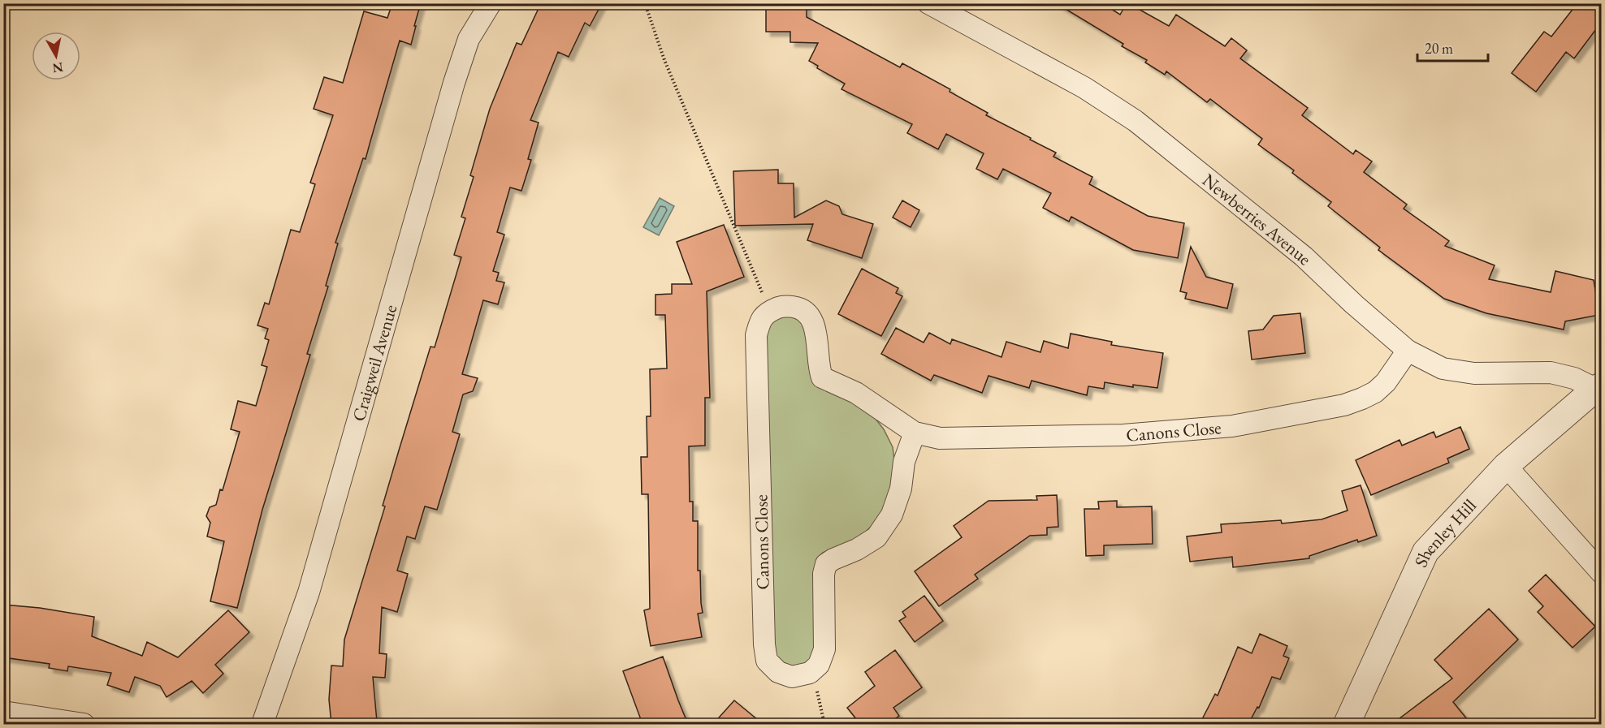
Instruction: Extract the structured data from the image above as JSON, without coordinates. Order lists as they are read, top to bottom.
{
  "streets": {
    "street": [
      "Newberries Avenue",
      "Craigweil Avenue",
      "Canons Close",
      "Shenley Hill"
    ]
  },
  "crossings": [
    ["Newberries Avenue", "Canons Close"],
    ["Newberries Avenue", "Shenley Hill"]
  ],
  "scale_bar": "20 m",
  "north": "bottom"
}
